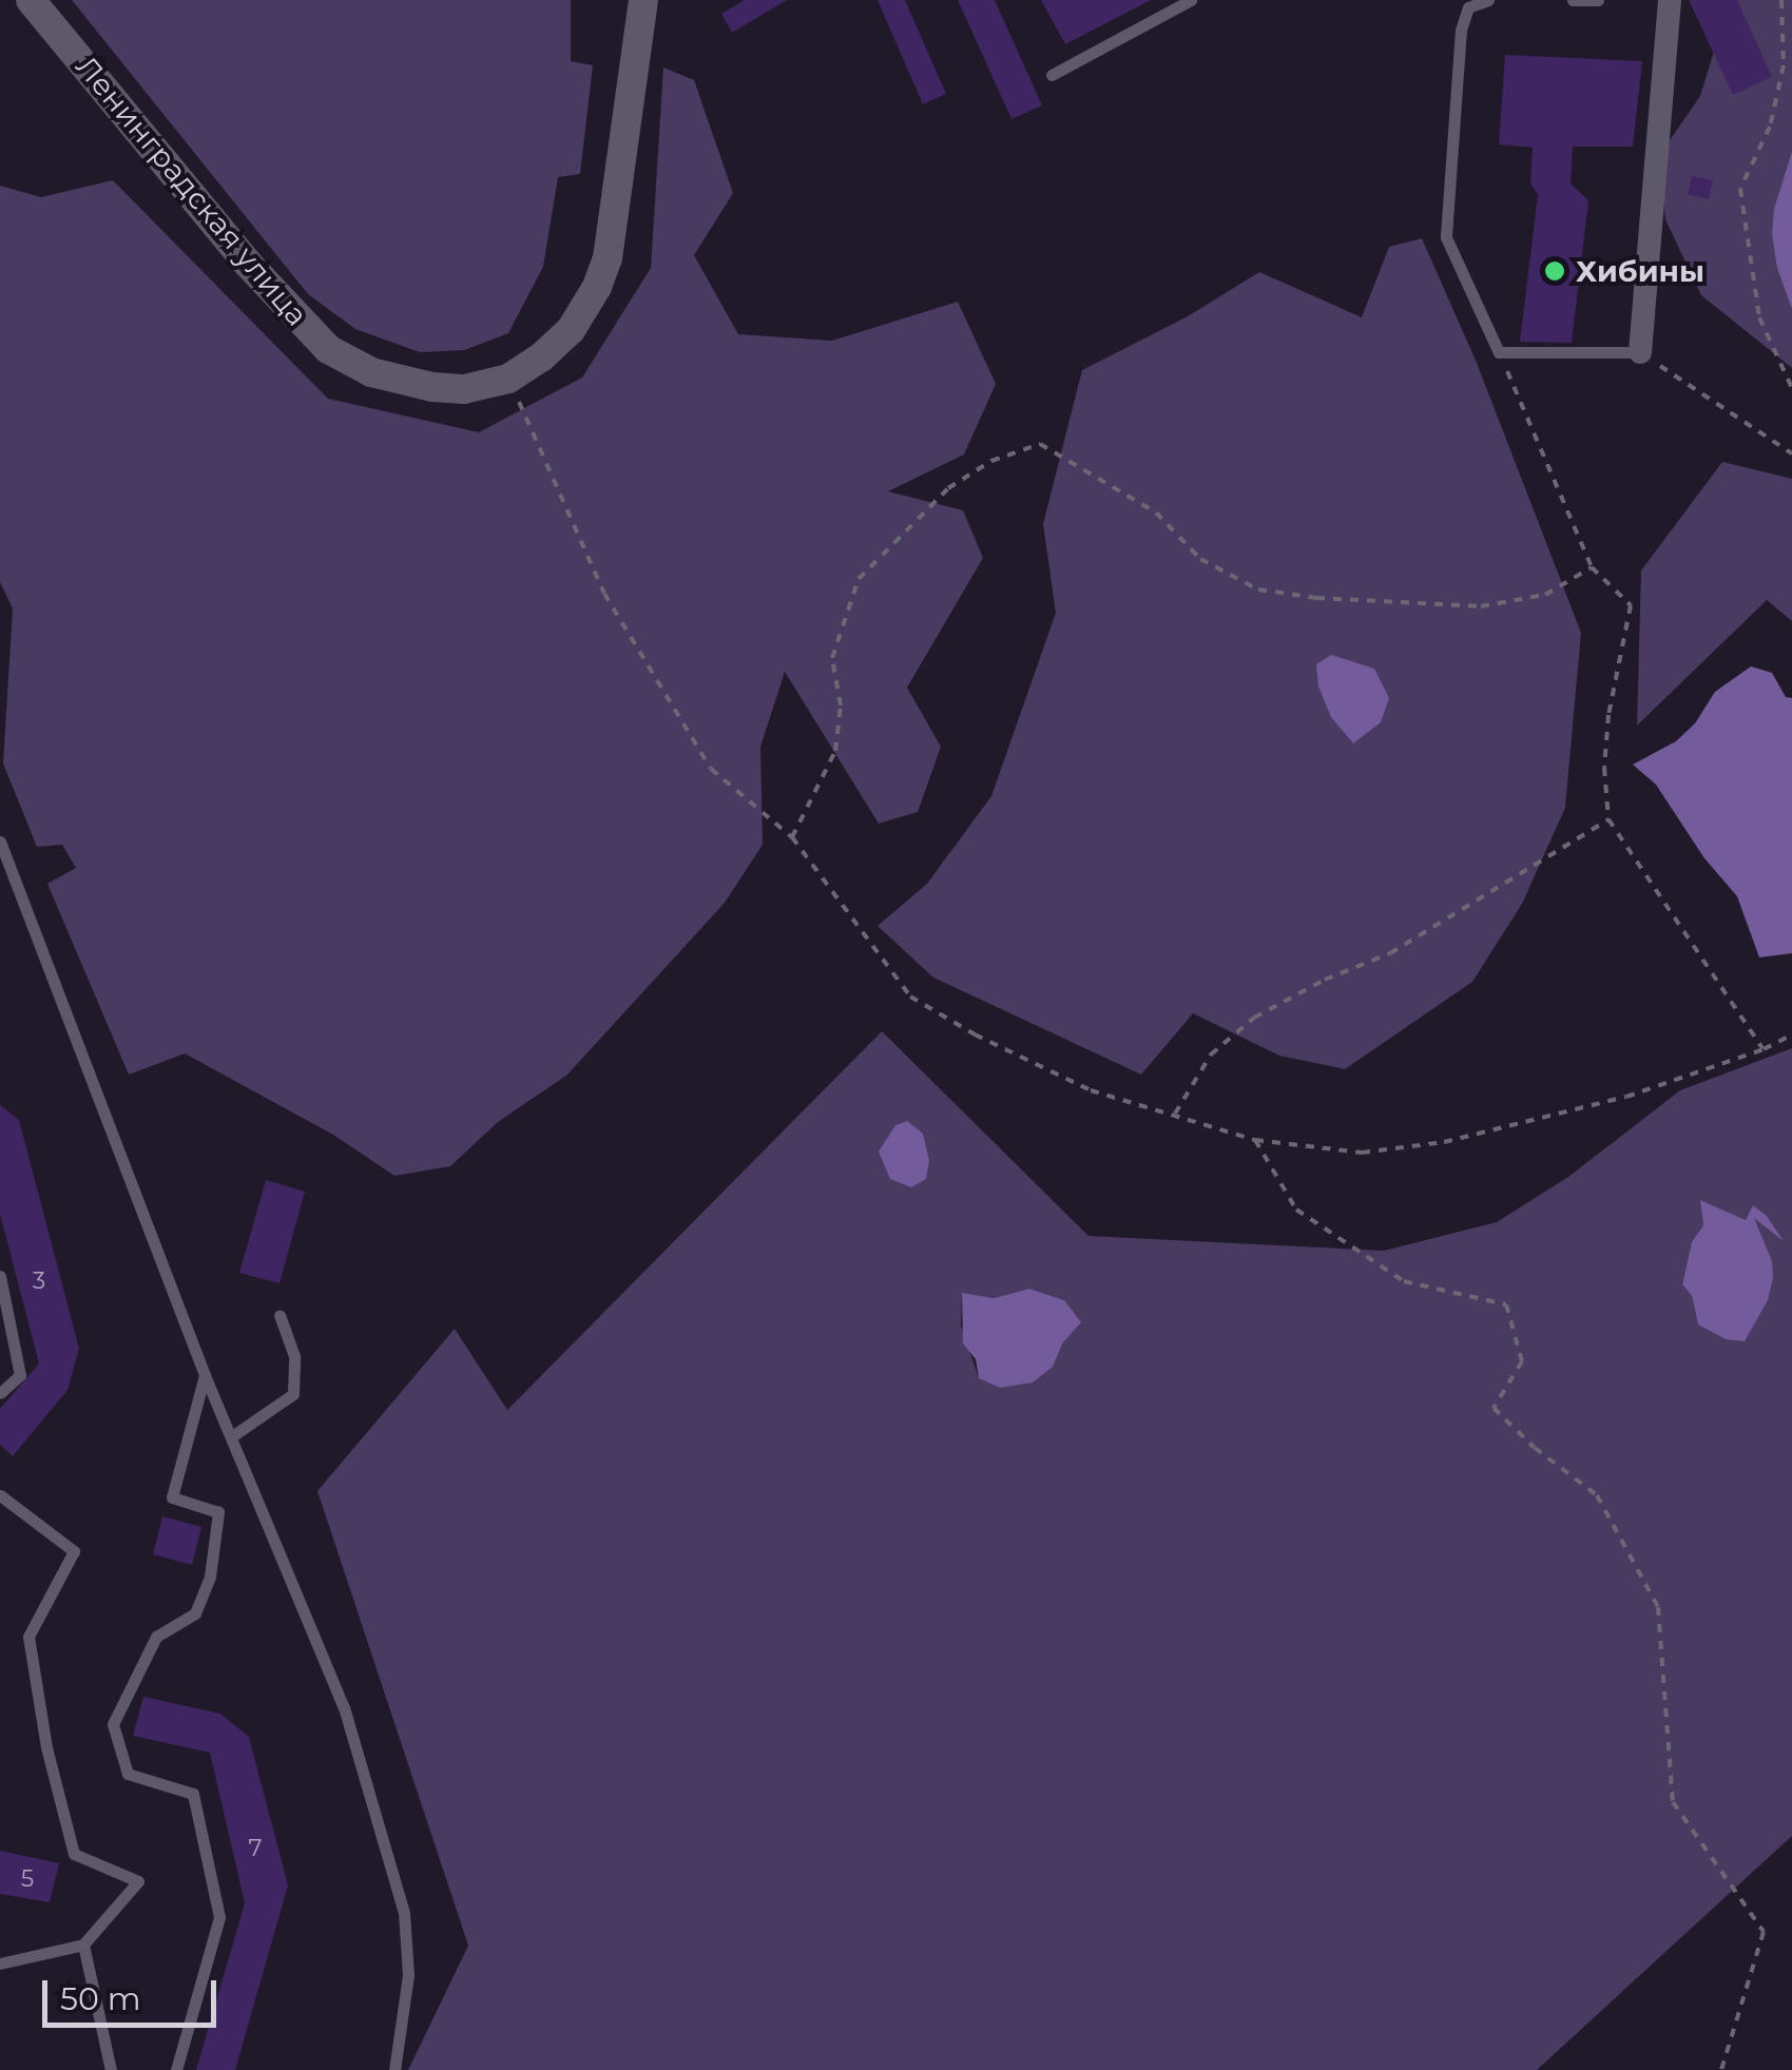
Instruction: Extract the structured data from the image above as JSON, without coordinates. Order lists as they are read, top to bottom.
{
  "streets": {
    "street": ["Ленинградская улица"]
  },
  "places": ["Хибины"],
  "house_numbers": ["3", "7", "5"],
  "scale_bar": "50 m"
}
